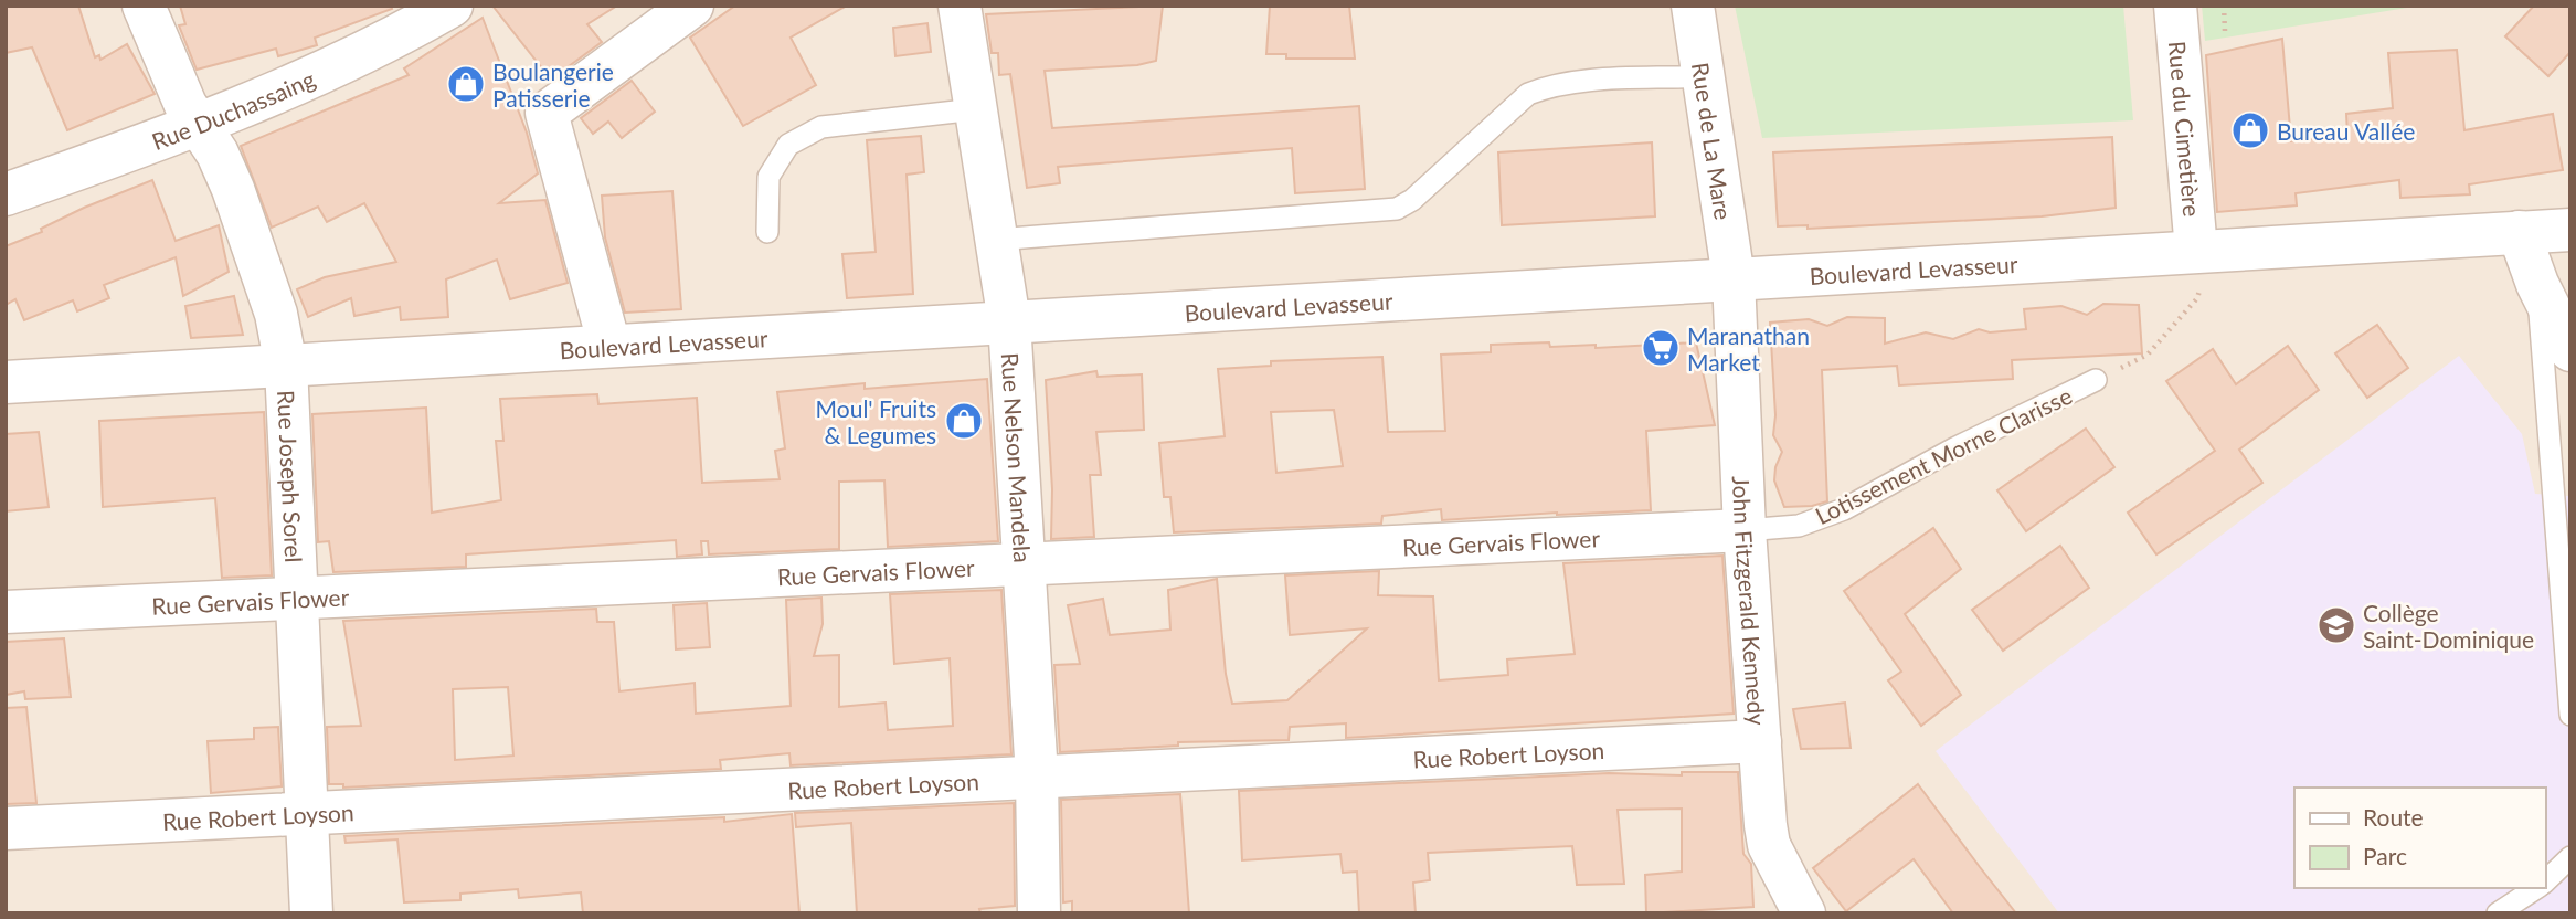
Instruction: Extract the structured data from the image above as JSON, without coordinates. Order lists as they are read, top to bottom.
{
  "streets": {
    "street": [
      "Rue Duchassaing",
      "Rue du Cimetière",
      "Rue de La Mare",
      "Boulevard Levasseur",
      "Rue Nelson Mandela",
      "Rue Joseph Sorel",
      "Rue Gervais Flower",
      "John Fitzgerald Kennedy",
      "Rue Robert Loyson"
    ],
    "lane": ["Lotissement Morne Clarisse"]
  },
  "crossings": [
    ["Rue Duchassaing", "Rue Joseph Sorel"],
    ["Rue du Cimetière", "Boulevard Levasseur"],
    ["Rue de La Mare", "Boulevard Levasseur"],
    ["Rue de La Mare", "John Fitzgerald Kennedy"],
    ["Boulevard Levasseur", "Rue Nelson Mandela"],
    ["Boulevard Levasseur", "Rue Joseph Sorel"],
    ["Boulevard Levasseur", "John Fitzgerald Kennedy"],
    ["Lotissement Morne Clarisse", "Rue Gervais Flower"],
    ["Lotissement Morne Clarisse", "John Fitzgerald Kennedy"],
    ["Rue Nelson Mandela", "Rue Gervais Flower"],
    ["Rue Nelson Mandela", "Rue Robert Loyson"],
    ["Rue Joseph Sorel", "Rue Gervais Flower"],
    ["Rue Joseph Sorel", "Rue Robert Loyson"],
    ["Rue Gervais Flower", "John Fitzgerald Kennedy"],
    ["John Fitzgerald Kennedy", "Rue Robert Loyson"]
  ],
  "places": {
    "shop": ["Boulangerie Patisserie", "Bureau Vallée", "Moul' Fruits & Legumes"],
    "supermarket": ["Maranathan Market"],
    "school or university": ["Collège Saint-Dominique"]
  },
  "legend": ["Route", "Parc"]
}
